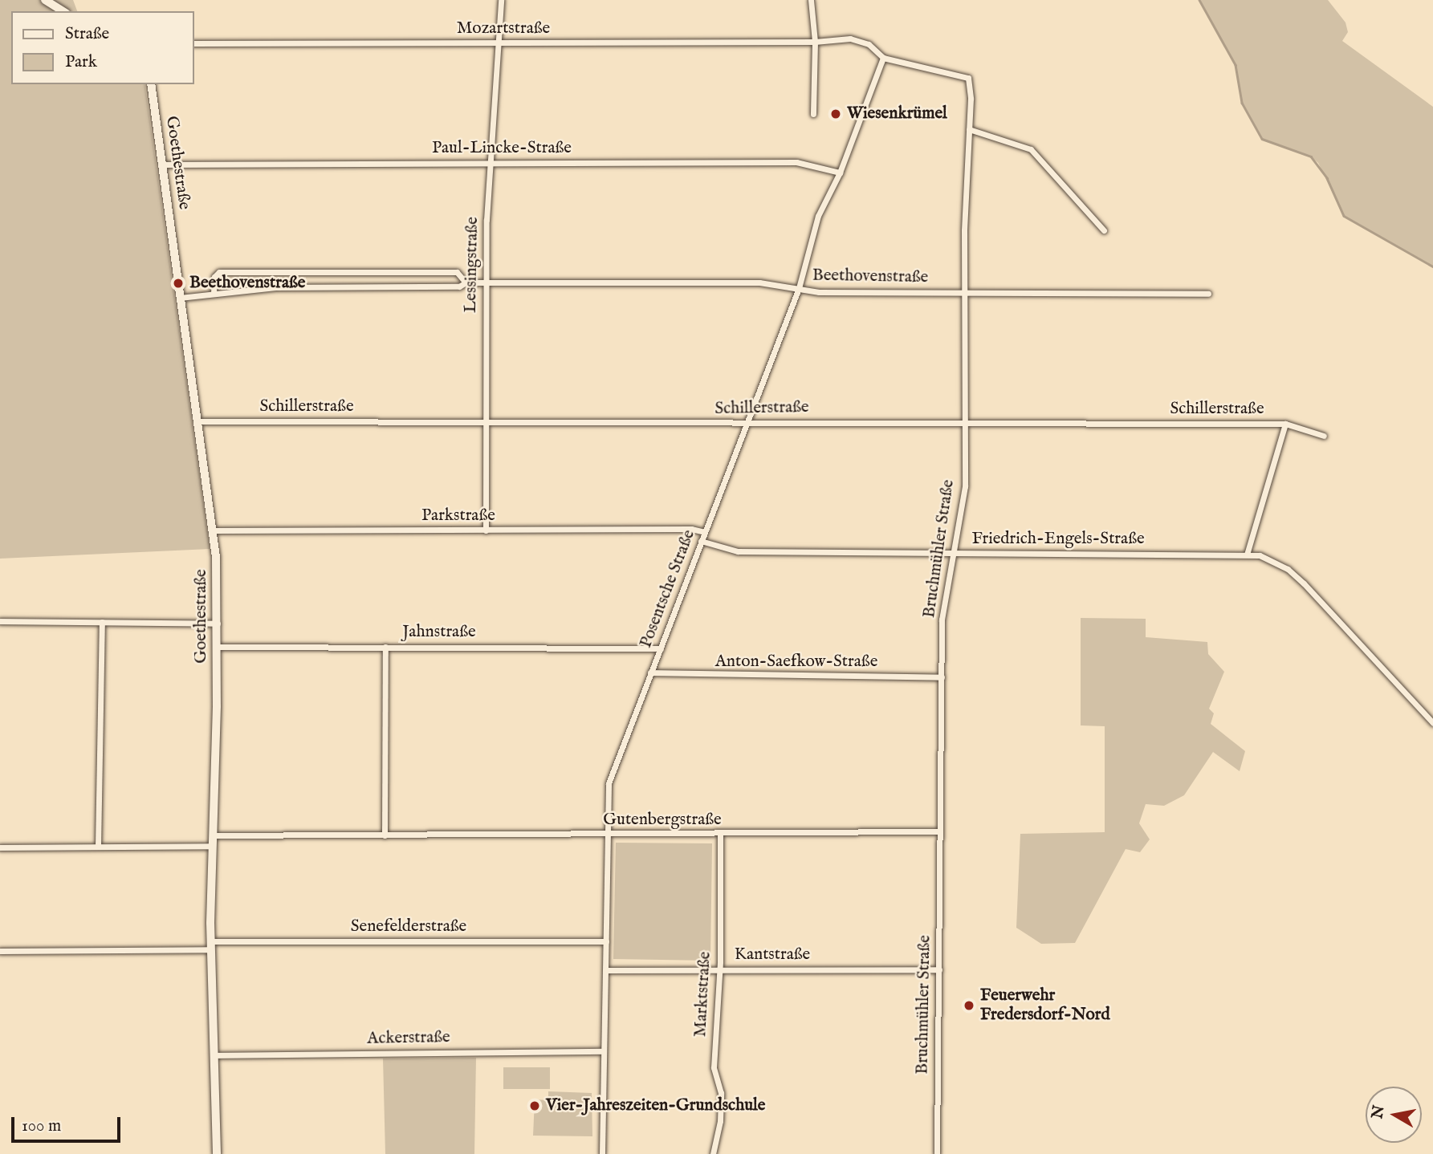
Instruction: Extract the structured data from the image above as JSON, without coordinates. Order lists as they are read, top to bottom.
{
  "streets": {
    "street": [
      "Mozartstraße",
      "Paul-Lincke-Straße",
      "Goethestraße",
      "Lessingstraße",
      "Beethovenstraße",
      "Schillerstraße",
      "Parkstraße",
      "Friedrich-Engels-Straße",
      "Bruchmühler Straße",
      "Posentsche Straße",
      "Jahnstraße",
      "Anton-Saefkow-Straße",
      "Gutenbergstraße",
      "Senefelderstraße",
      "Kantstraße",
      "Marktstraße",
      "Ackerstraße"
    ]
  },
  "crossings": [
    ["Mozartstraße", "Lessingstraße"],
    ["Mozartstraße", "Bruchmühler Straße"],
    ["Paul-Lincke-Straße", "Goethestraße"],
    ["Paul-Lincke-Straße", "Lessingstraße"],
    ["Paul-Lincke-Straße", "Posentsche Straße"],
    ["Goethestraße", "Beethovenstraße"],
    ["Goethestraße", "Schillerstraße"],
    ["Goethestraße", "Parkstraße"],
    ["Goethestraße", "Jahnstraße"],
    ["Goethestraße", "Gutenbergstraße"],
    ["Goethestraße", "Senefelderstraße"],
    ["Goethestraße", "Ackerstraße"],
    ["Lessingstraße", "Beethovenstraße"],
    ["Lessingstraße", "Schillerstraße"],
    ["Lessingstraße", "Parkstraße"],
    ["Beethovenstraße", "Bruchmühler Straße"],
    ["Beethovenstraße", "Posentsche Straße"],
    ["Schillerstraße", "Bruchmühler Straße"],
    ["Schillerstraße", "Posentsche Straße"],
    ["Parkstraße", "Posentsche Straße"],
    ["Friedrich-Engels-Straße", "Bruchmühler Straße"],
    ["Friedrich-Engels-Straße", "Posentsche Straße"],
    ["Bruchmühler Straße", "Posentsche Straße"],
    ["Bruchmühler Straße", "Anton-Saefkow-Straße"],
    ["Bruchmühler Straße", "Gutenbergstraße"],
    ["Bruchmühler Straße", "Kantstraße"],
    ["Posentsche Straße", "Jahnstraße"],
    ["Posentsche Straße", "Anton-Saefkow-Straße"],
    ["Posentsche Straße", "Gutenbergstraße"],
    ["Posentsche Straße", "Senefelderstraße"],
    ["Posentsche Straße", "Kantstraße"],
    ["Posentsche Straße", "Ackerstraße"],
    ["Gutenbergstraße", "Marktstraße"],
    ["Kantstraße", "Marktstraße"]
  ],
  "places": [
    "Wiesenkrümel",
    "Beethovenstraße",
    "Feuerwehr Fredersdorf-Nord",
    "Vier-Jahreszeiten-Grundschule"
  ],
  "legend": ["Straße", "Park"],
  "scale_bar": "100 m",
  "north": "left"
}
